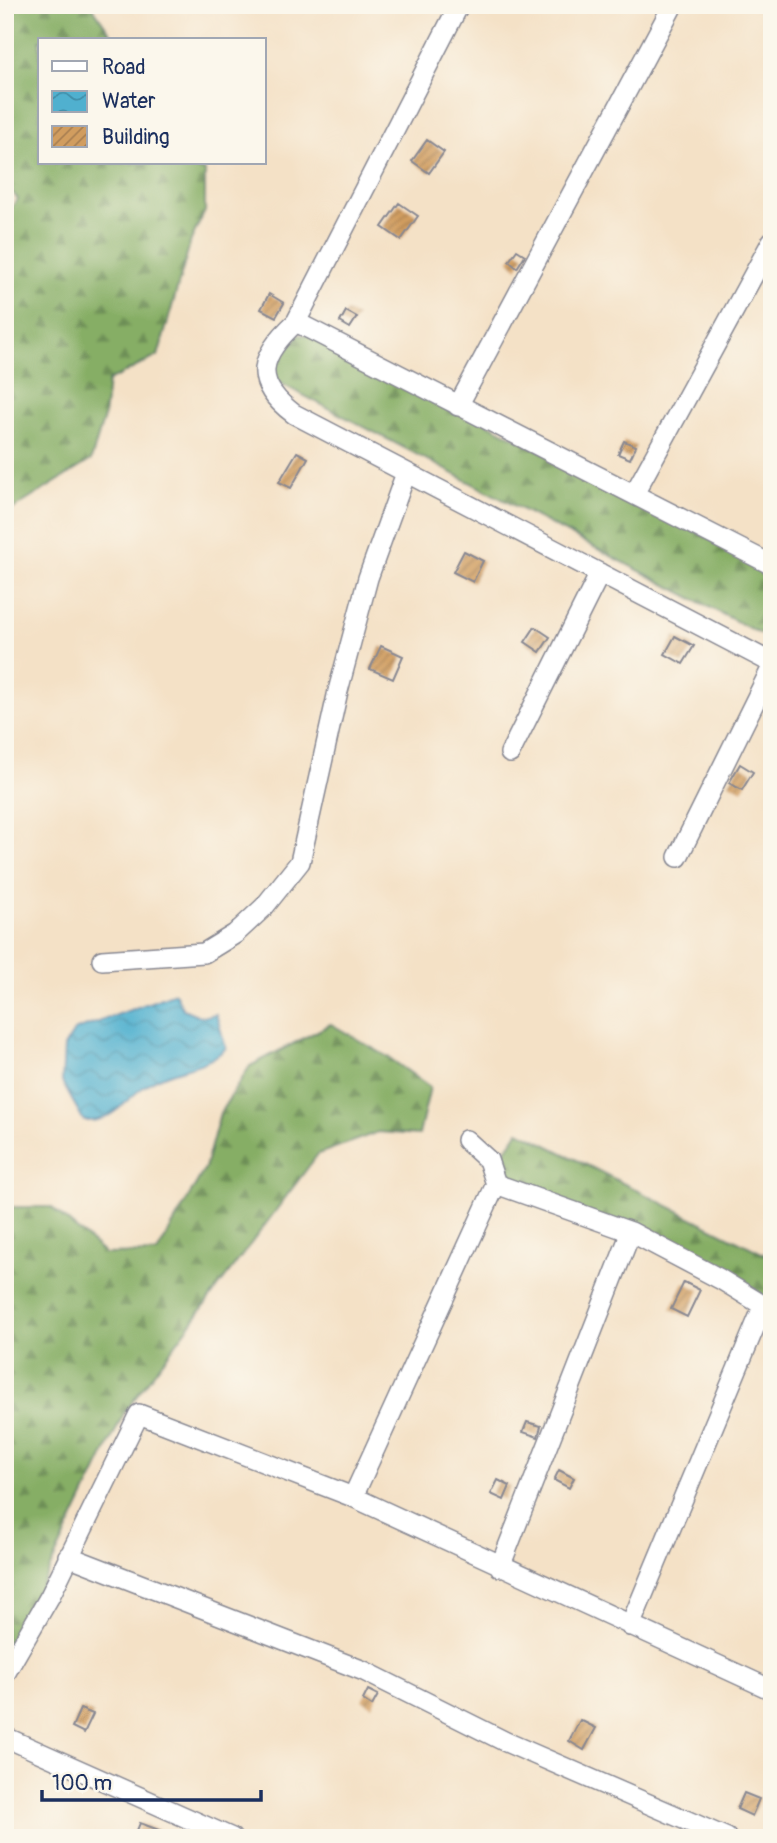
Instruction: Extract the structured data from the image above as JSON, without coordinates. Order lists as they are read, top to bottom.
{
  "legend": ["Road", "Water", "Building"],
  "scale_bar": "100 m"
}
